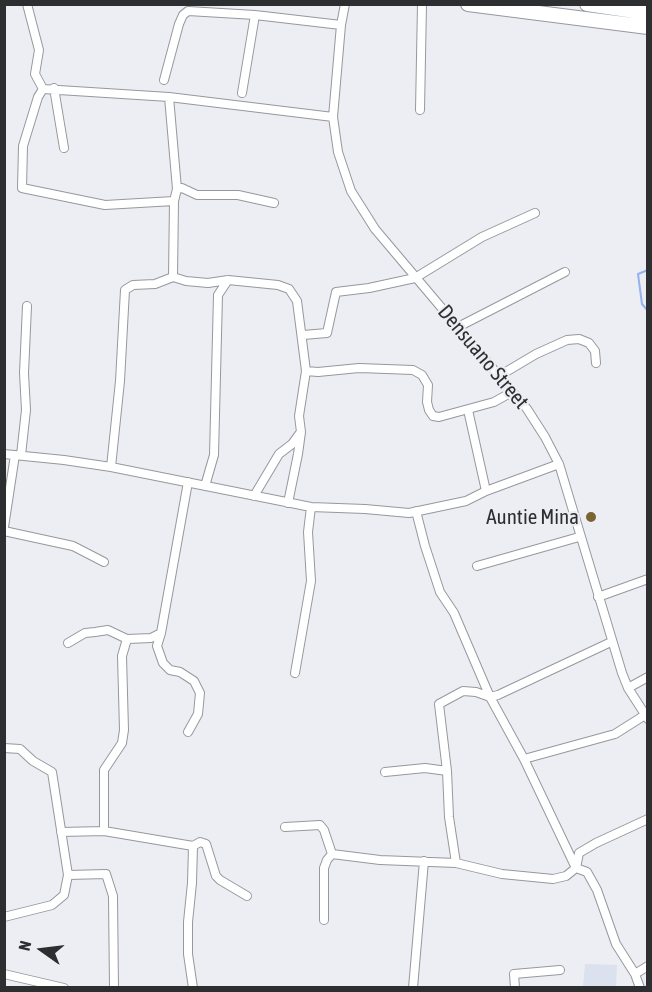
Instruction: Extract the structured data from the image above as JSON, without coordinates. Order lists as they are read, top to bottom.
{
  "streets": {
    "street": ["Densuano Street"]
  },
  "places": ["Auntie Mina"],
  "north": "left"
}
